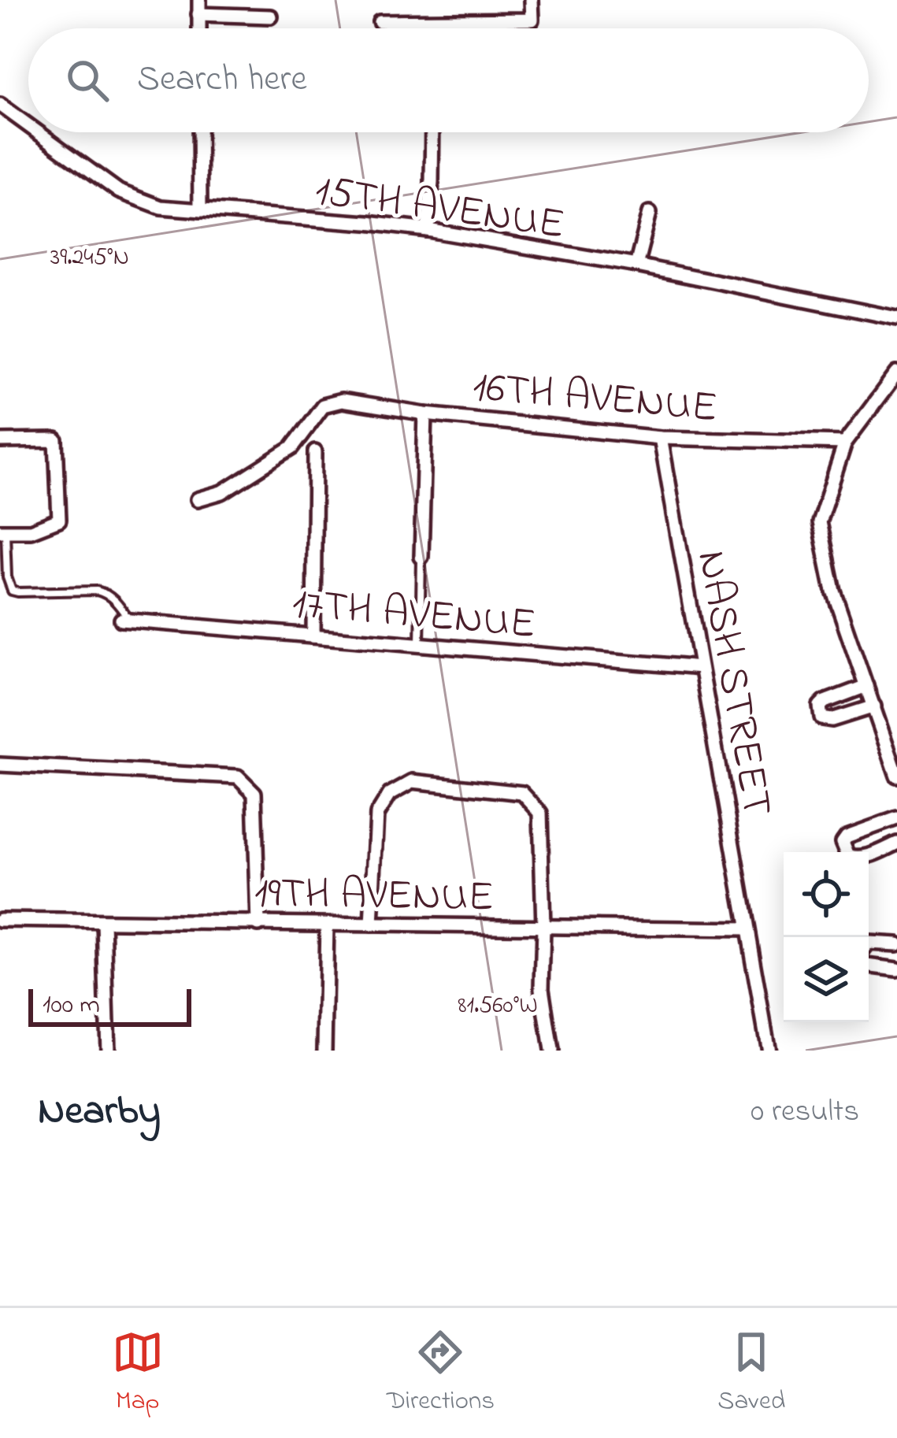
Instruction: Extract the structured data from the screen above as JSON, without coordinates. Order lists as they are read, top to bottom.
{
  "streets": {
    "street": [
      "15TH AVENUE",
      "16TH AVENUE",
      "17TH AVENUE",
      "NASH STREET",
      "19TH AVENUE"
    ]
  },
  "crossings": [
    ["16TH AVENUE", "NASH STREET"],
    ["17TH AVENUE", "NASH STREET"],
    ["NASH STREET", "19TH AVENUE"]
  ],
  "scale_bar": "100 m",
  "page": {
    "search": "Search here",
    "scale": "100 m",
    "heading": ["Nearby", "0 results"],
    "nav": ["Map", "Directions", "Saved"]
  },
  "coordinates": ["39.245°N", "81.560°W"]
}
